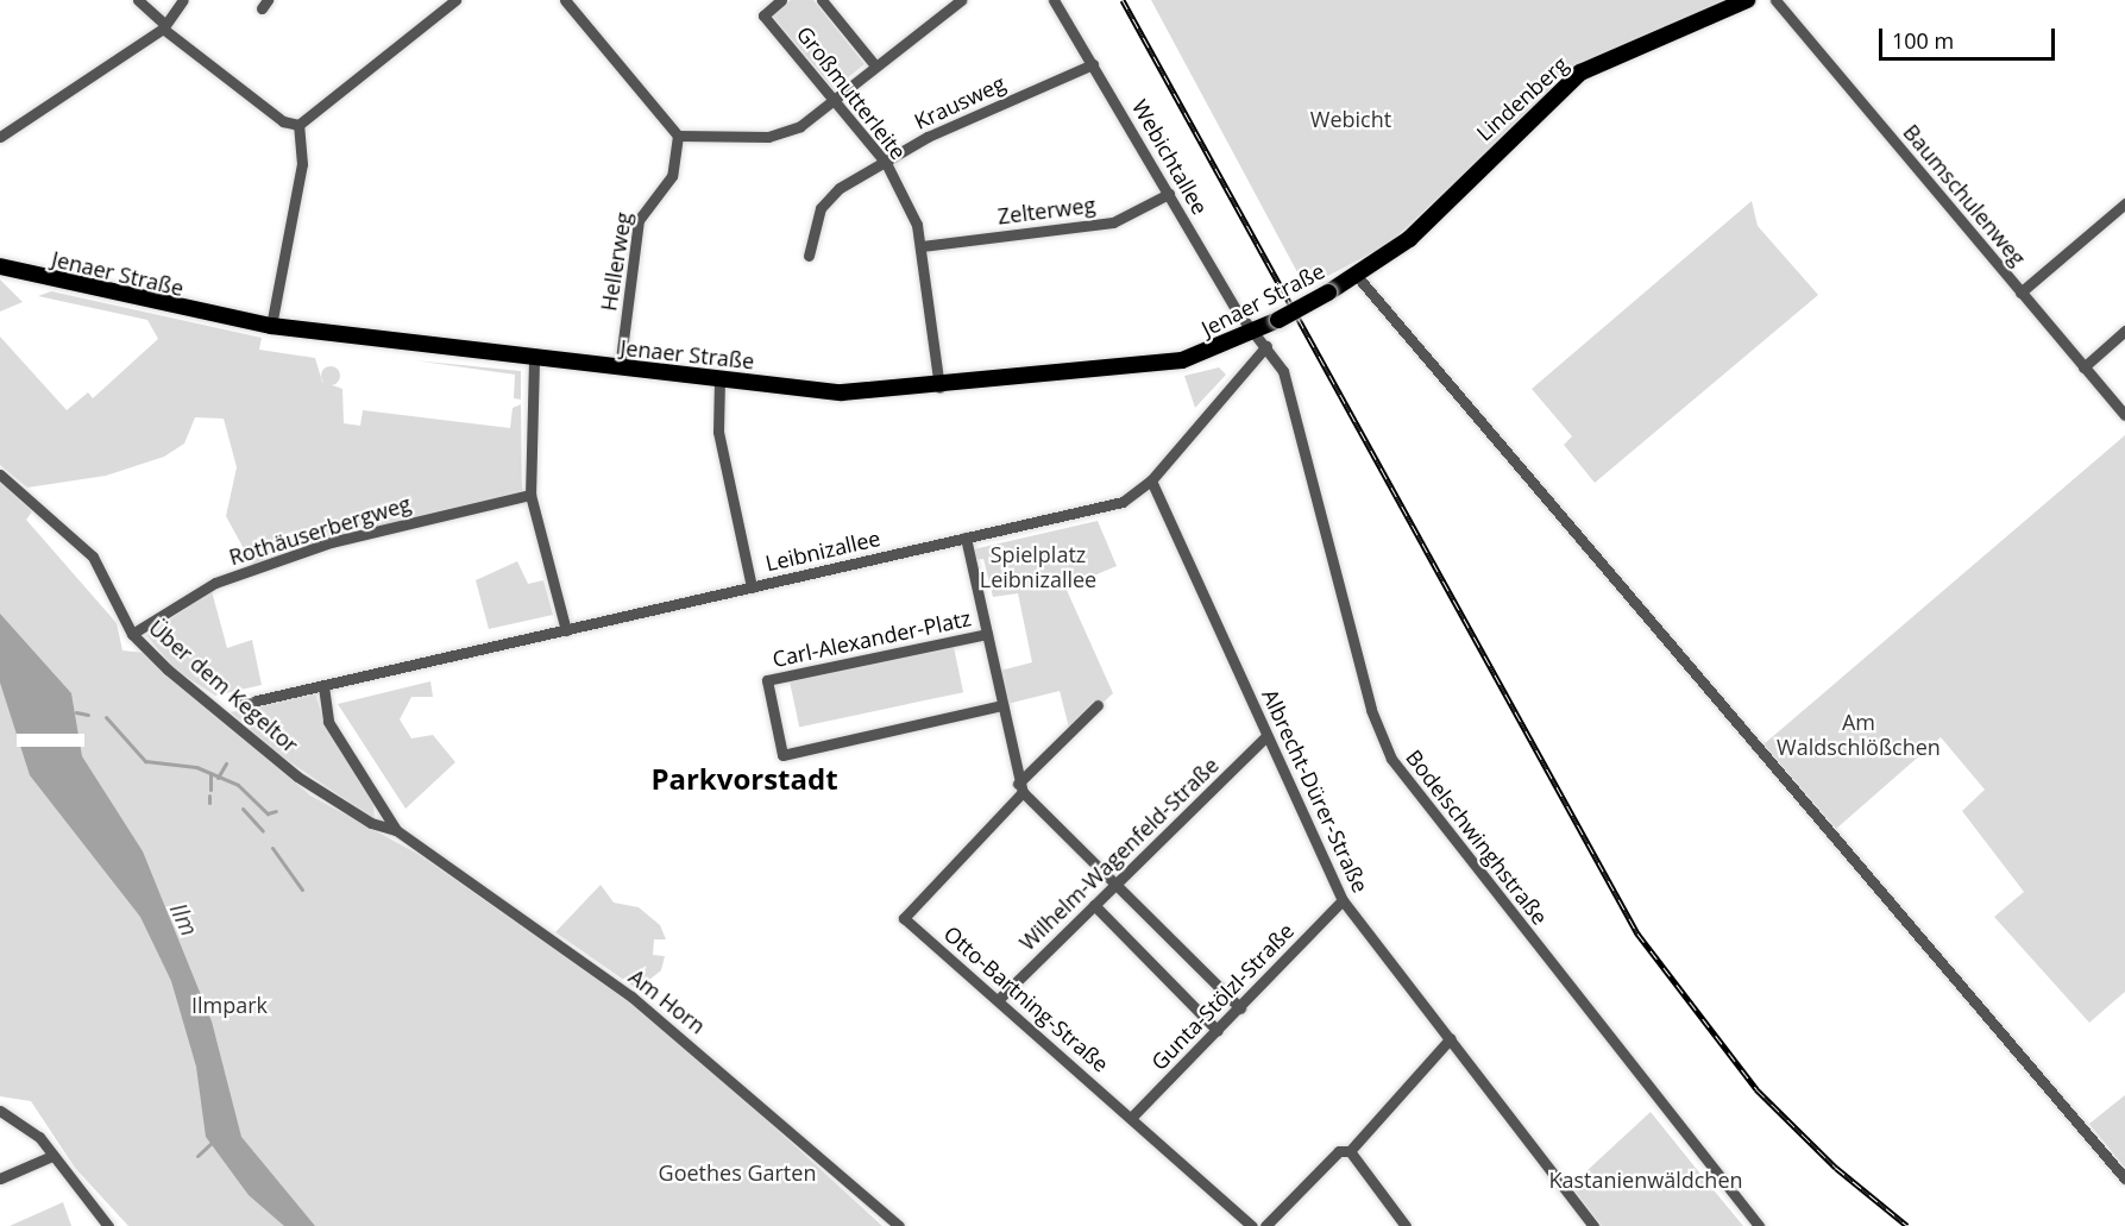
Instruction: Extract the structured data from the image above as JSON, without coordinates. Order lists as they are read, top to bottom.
{
  "streets": {
    "main road": ["Lindenberg", "Jenaer Straße"],
    "street": [
      "Großmutterleite",
      "Krausweg",
      "Webichtallee",
      "Baumschulenweg",
      "Zelterweg",
      "Hellerweg",
      "Rothäuserbergweg",
      "Leibnizallee",
      "Carl-Alexander-Platz",
      "Über dem Kegeltor",
      "Albrecht-Dürer-Straße",
      "Bodelschwinghstraße",
      "Wilhelm-Wagenfeld-Straße",
      "Gunta-Stölzl-Straße",
      "Otto-Bartning-Straße",
      "Am Horn"
    ]
  },
  "crossings": [
    ["Großmutterleite", "Krausweg"],
    ["Großmutterleite", "Zelterweg"],
    ["Großmutterleite", "Jenaer Straße"],
    ["Lindenberg", "Jenaer Straße"],
    ["Krausweg", "Webichtallee"],
    ["Webichtallee", "Zelterweg"],
    ["Webichtallee", "Jenaer Straße"],
    ["Webichtallee", "Bodelschwinghstraße"],
    ["Hellerweg", "Jenaer Straße"],
    ["Jenaer Straße", "Bodelschwinghstraße"],
    ["Rothäuserbergweg", "Über dem Kegeltor"],
    ["Leibnizallee", "Albrecht-Dürer-Straße"],
    ["Leibnizallee", "Bodelschwinghstraße"],
    ["Über dem Kegeltor", "Am Horn"],
    ["Albrecht-Dürer-Straße", "Wilhelm-Wagenfeld-Straße"],
    ["Albrecht-Dürer-Straße", "Gunta-Stölzl-Straße"],
    ["Wilhelm-Wagenfeld-Straße", "Otto-Bartning-Straße"],
    ["Gunta-Stölzl-Straße", "Otto-Bartning-Straße"]
  ],
  "districts": ["Parkvorstadt"],
  "water": ["Ilm"],
  "parks": [
    "Webicht",
    "Spielplatz Leibnizallee",
    "Am Waldschlößchen",
    "Ilmpark",
    "Goethes Garten",
    "Kastanienwäldchen"
  ],
  "scale_bar": "100 m"
}
